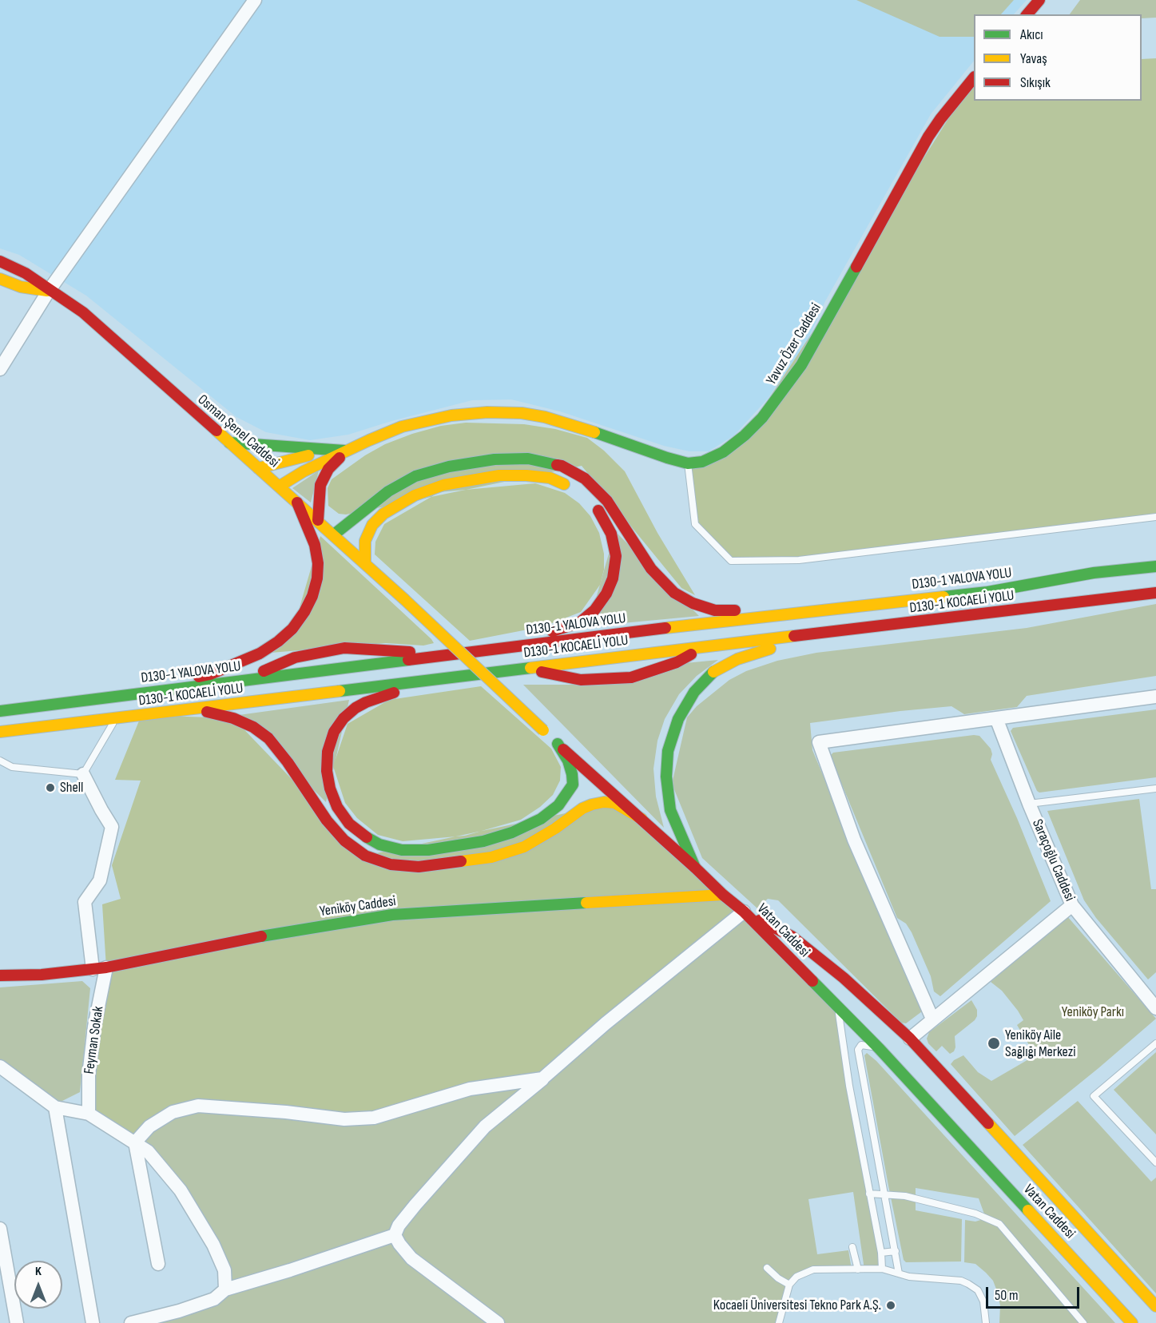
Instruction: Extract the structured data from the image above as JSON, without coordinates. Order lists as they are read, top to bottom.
{
  "streets": {
    "main road": [
      "Yavuz Özer Caddesi",
      "Osman Şenel Caddesi",
      "D130-1 YALOVA YOLU",
      "D130-1 KOCAELİ YOLU",
      "Yeniköy Caddesi",
      "Vatan Caddesi"
    ],
    "street": ["Saraçoğlu Caddesi", "Feyman Sokak"]
  },
  "crossings": [
    ["Yeniköy Caddesi", "Feyman Sokak"]
  ],
  "parks": ["Yeniköy Parkı"],
  "places": ["Shell", "Yeniköy Aile Sağlığı Merkezi", "Kocaeli Üniversitesi Tekno Park A.Ş."],
  "legend": ["Akıcı", "Yavaş", "Sıkışık"],
  "scale_bar": "50 m",
  "north": "top"
}
